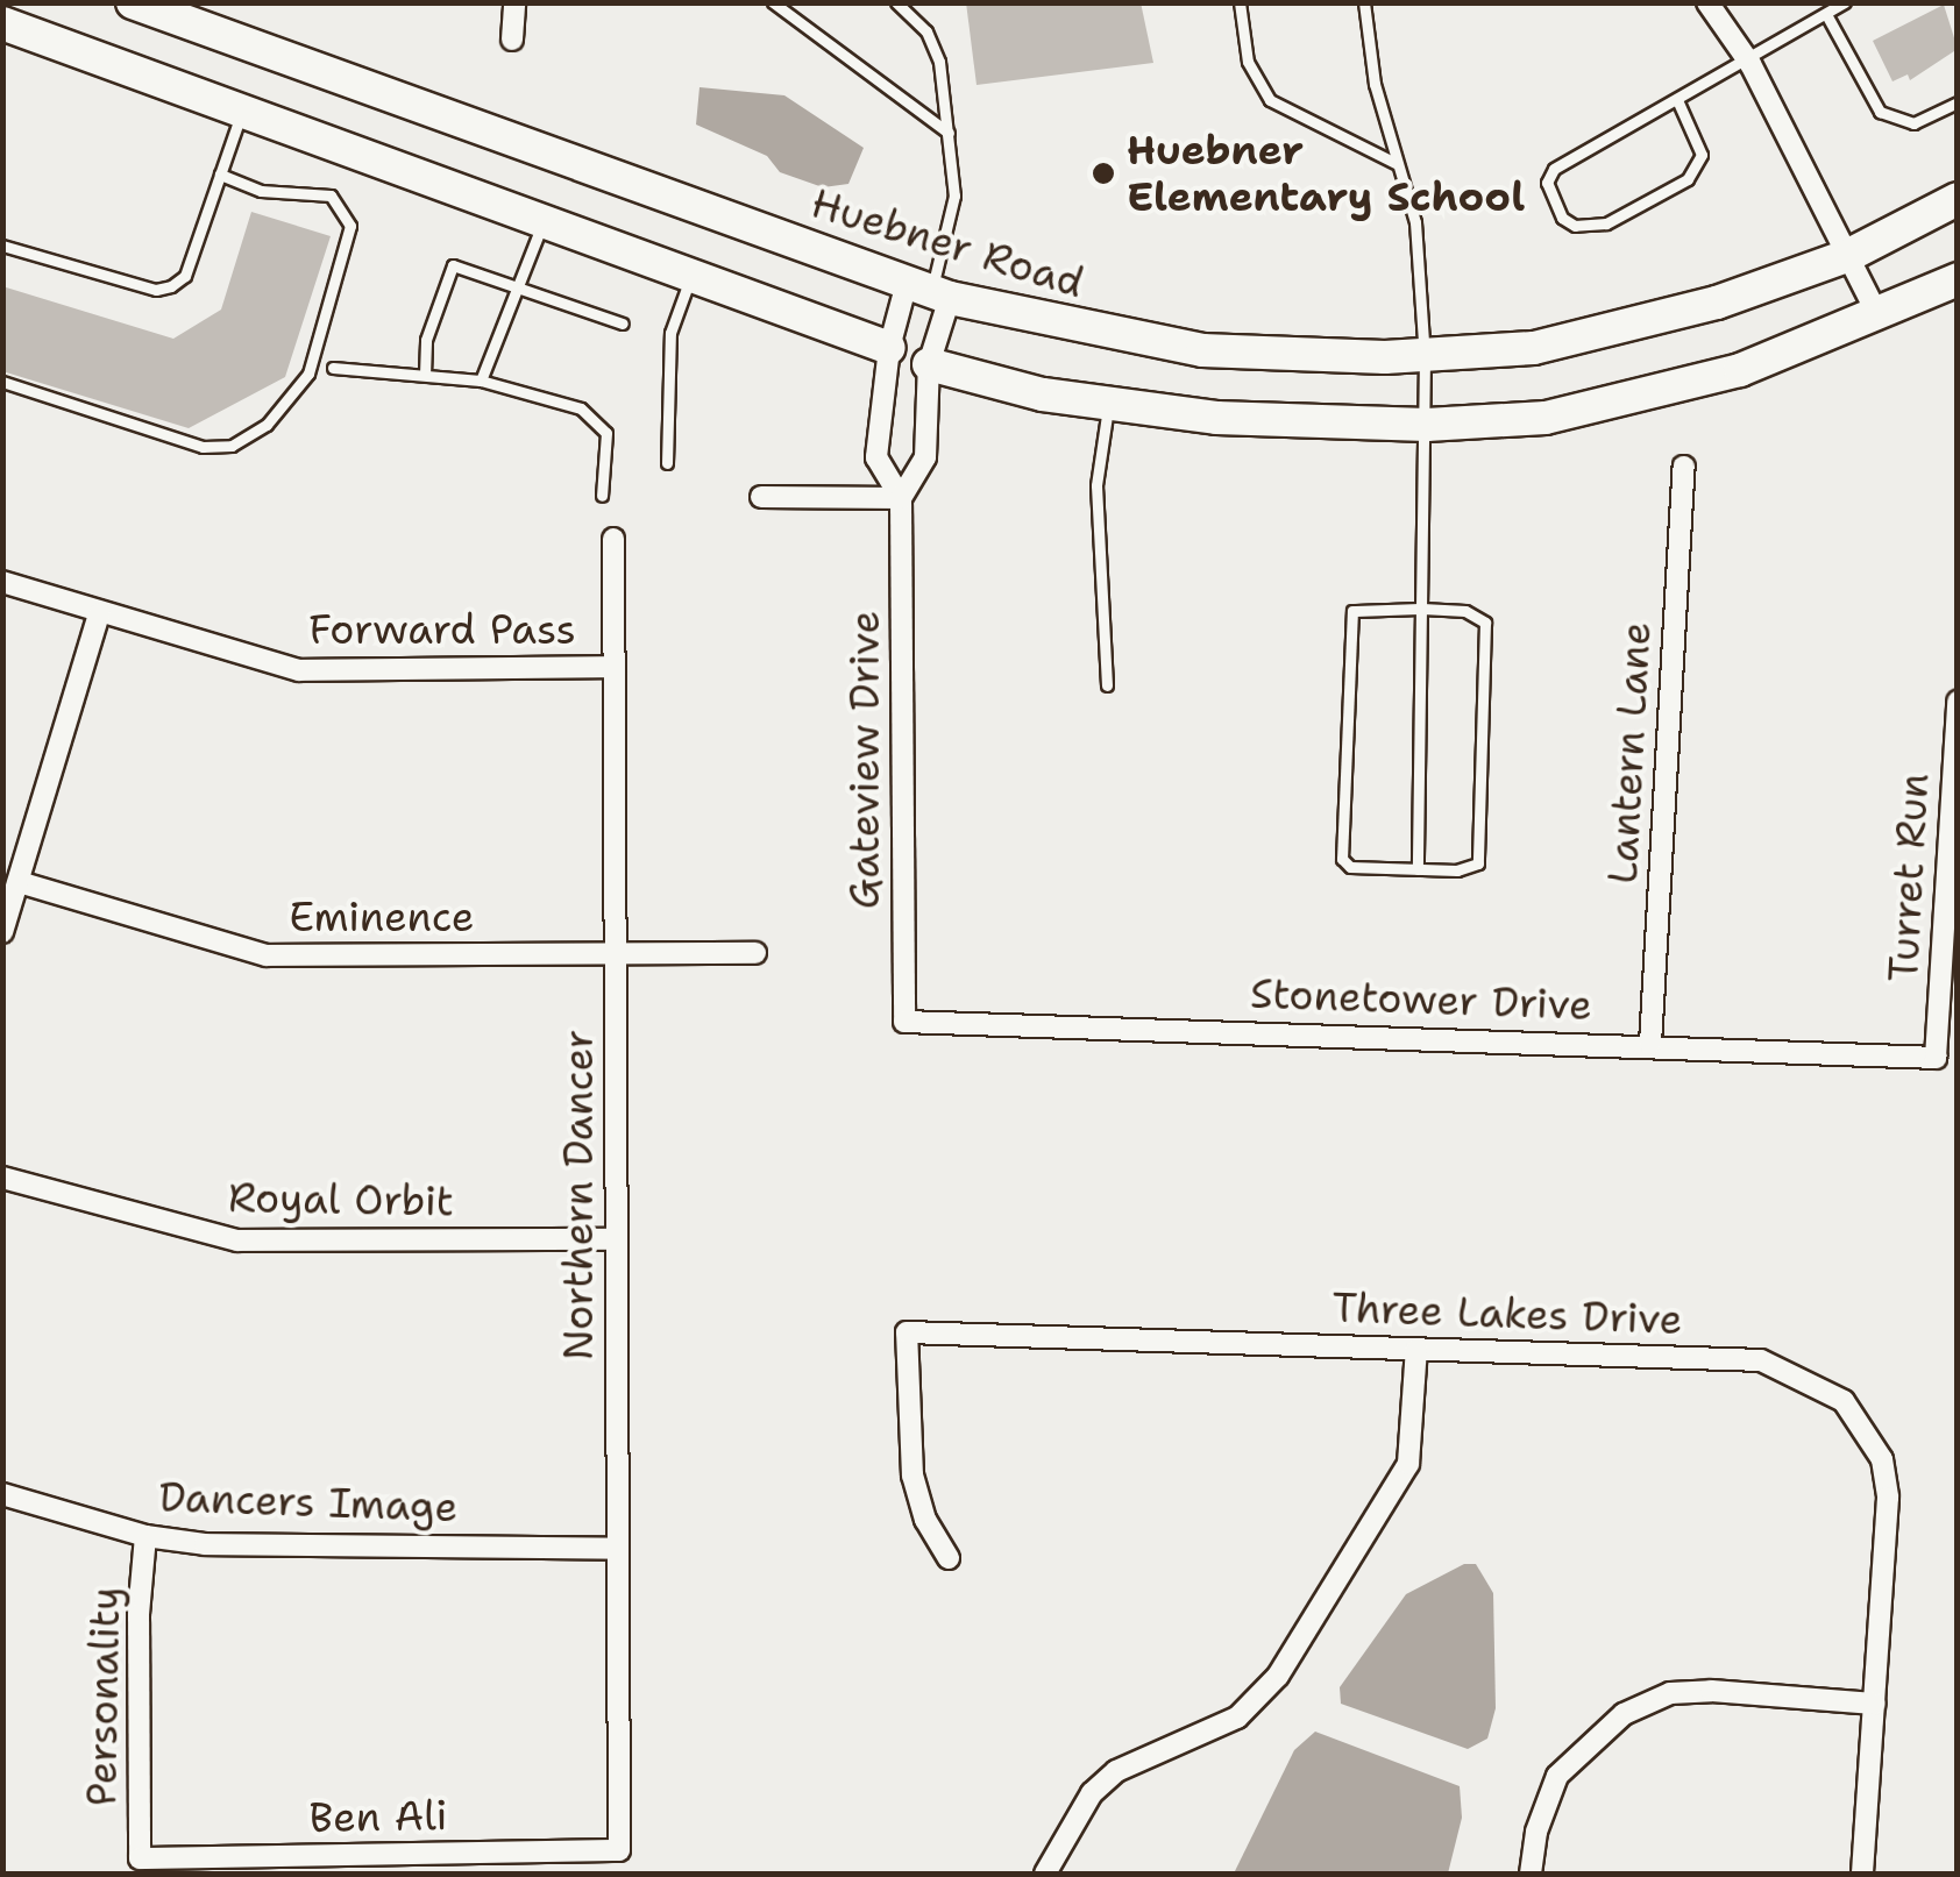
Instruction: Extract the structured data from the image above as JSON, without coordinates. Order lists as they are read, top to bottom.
{
  "streets": {
    "main road": ["Huebner Road"],
    "street": [
      "Forward Pass",
      "Lantern Lane",
      "Gateview Drive",
      "Turret Run",
      "Eminence",
      "Stonetower Drive",
      "Northern Dancer",
      "Royal Orbit",
      "Three Lakes Drive",
      "Dancers Image",
      "Personality",
      "Ben Ali"
    ]
  },
  "crossings": [
    ["Huebner Road", "Gateview Drive"],
    ["Forward Pass", "Northern Dancer"],
    ["Lantern Lane", "Stonetower Drive"],
    ["Gateview Drive", "Stonetower Drive"],
    ["Turret Run", "Stonetower Drive"],
    ["Eminence", "Northern Dancer"],
    ["Northern Dancer", "Royal Orbit"],
    ["Northern Dancer", "Dancers Image"],
    ["Northern Dancer", "Ben Ali"],
    ["Dancers Image", "Personality"],
    ["Personality", "Ben Ali"]
  ],
  "places": ["Huebner Elementary School"]
}
